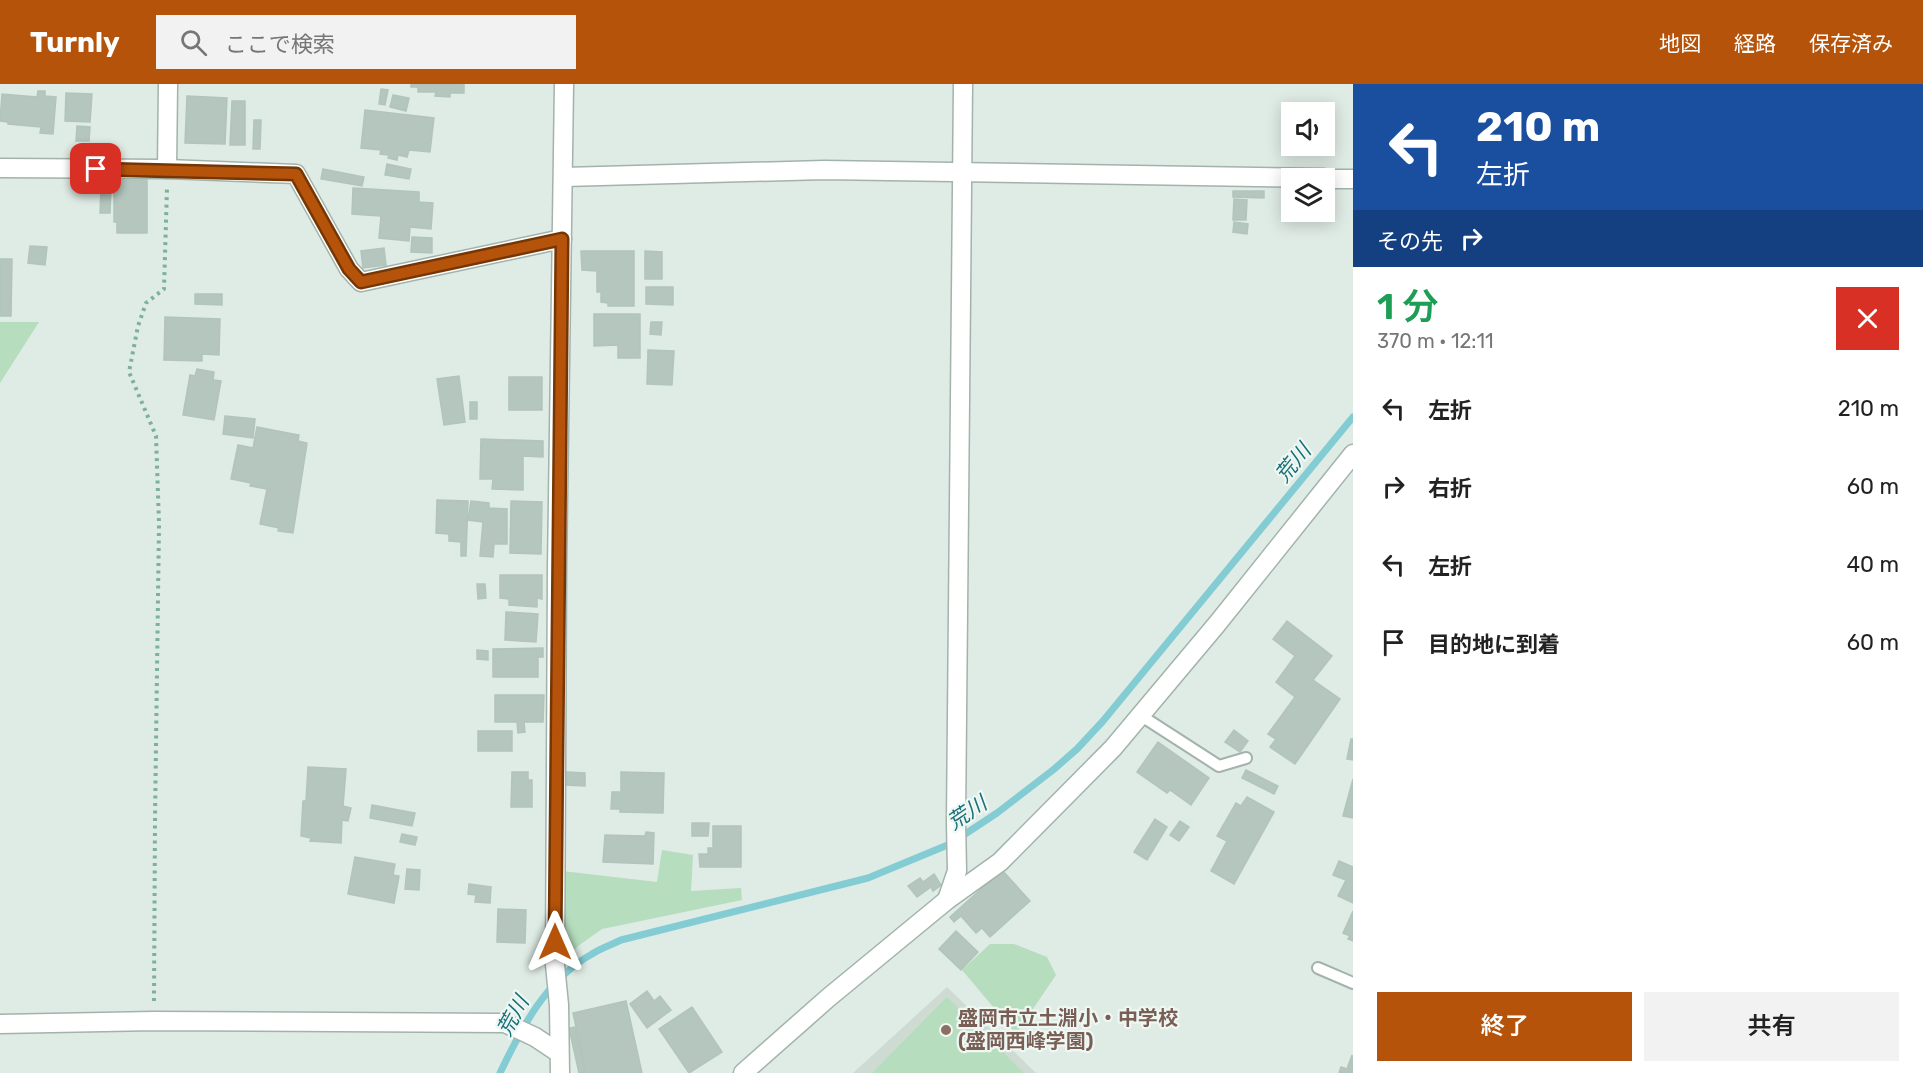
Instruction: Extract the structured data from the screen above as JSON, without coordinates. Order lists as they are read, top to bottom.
{
  "water": ["荒川"],
  "places": ["盛岡市立土淵小・中学校 (盛岡西峰学園)"],
  "page": {
    "header": "Turnly",
    "search": "ここで検索",
    "nav": ["地図", "経路", "保存済み"],
    "turn": ["210 m", "左折"],
    "then": "その先",
    "heading": ["1 分", "370 m · 12:11"],
    "list": [
      {
        "name": "左折",
        "value": "210 m"
      },
      {
        "name": "右折",
        "value": "60 m"
      },
      {
        "name": "左折",
        "value": "40 m"
      },
      {
        "name": "目的地に到着",
        "value": "60 m"
      }
    ],
    "buttons": ["終了", "共有"]
  }
}
